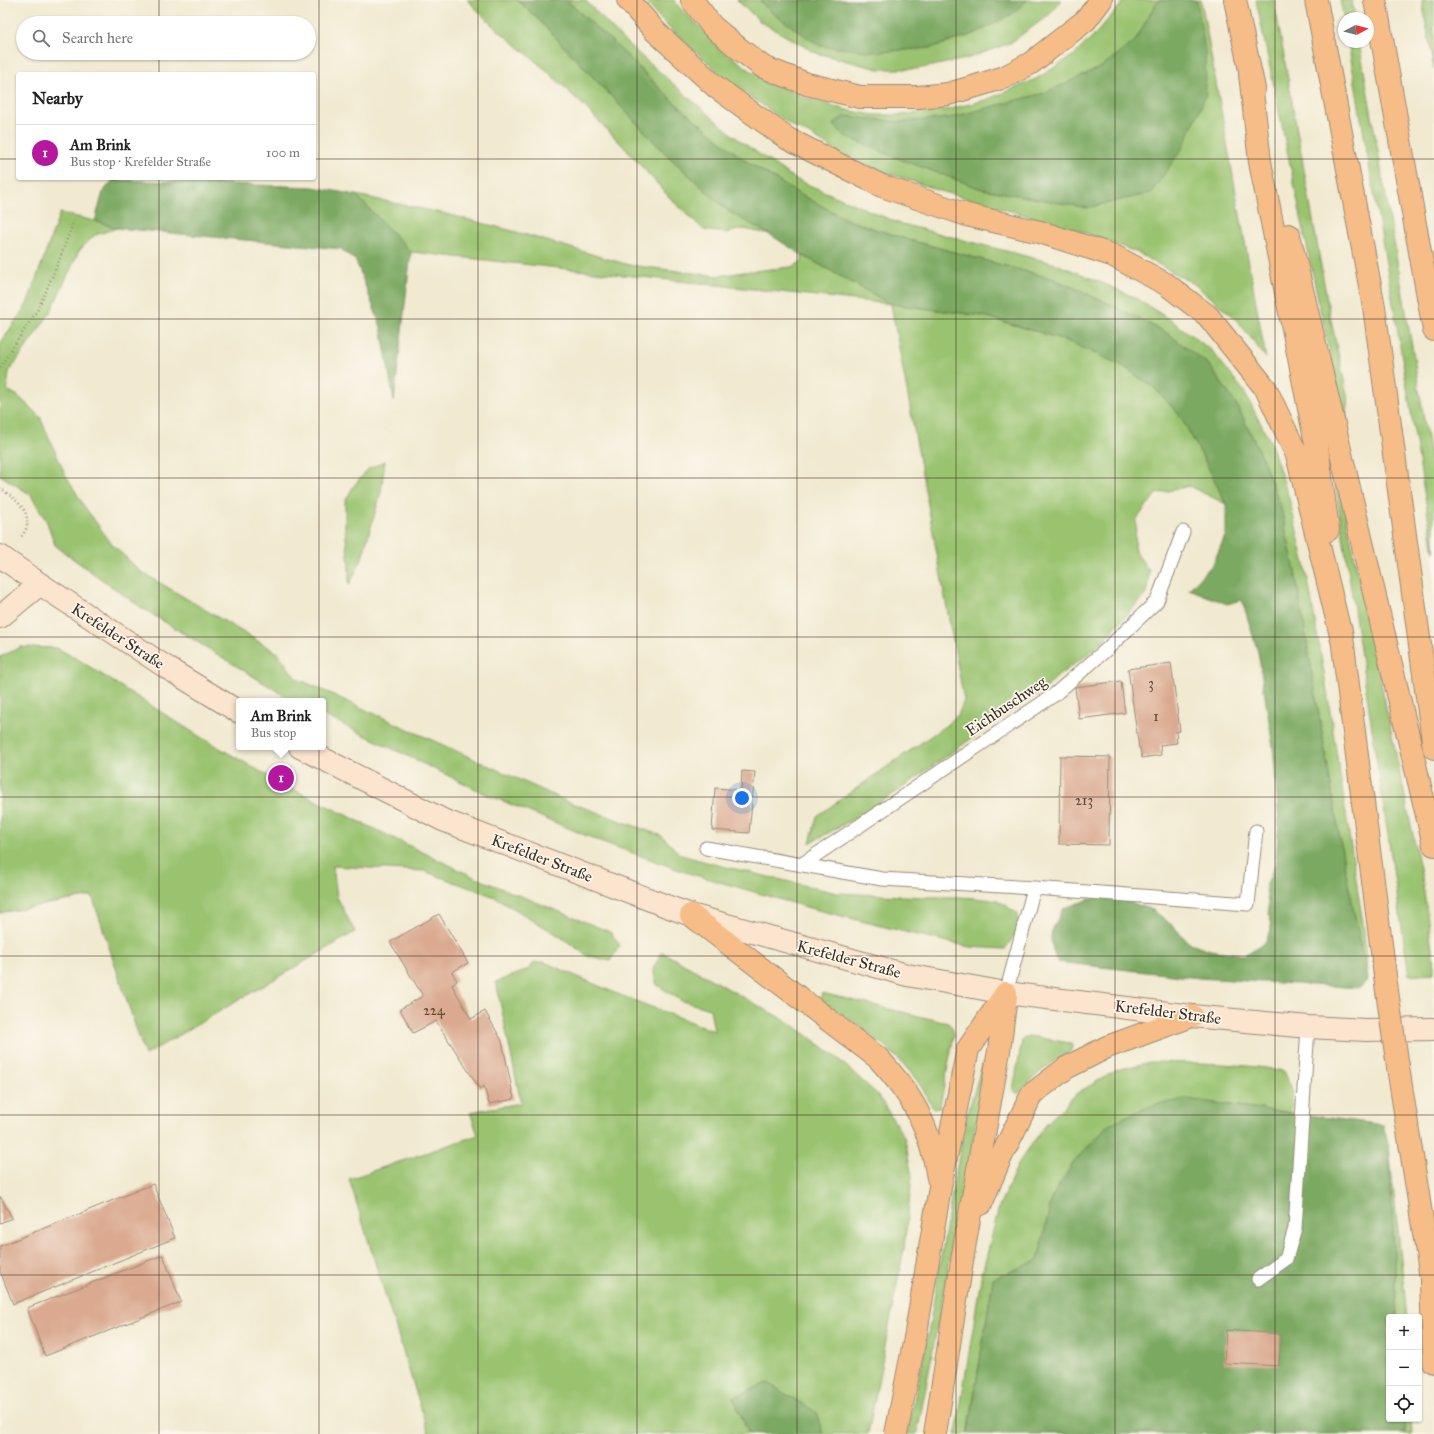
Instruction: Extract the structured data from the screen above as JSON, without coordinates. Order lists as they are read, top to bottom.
{
  "streets": {
    "main road": ["Krefelder Straße"],
    "lane": ["Eichbuschweg"]
  },
  "house_numbers": [
    "3",
    "1",
    "213",
    "224"
  ],
  "north": "right",
  "page": {
    "search": "Search here",
    "heading": "Nearby",
    "list": [
      {
        "mark": "1",
        "name": "Am Brink",
        "note": "Bus stop · Krefelder Straße",
        "value": "100 m"
      }
    ],
    "popup": ["Am Brink", "Bus stop"],
    "pins": "1",
    "map_buttons": ["+", "−"]
  }
}
